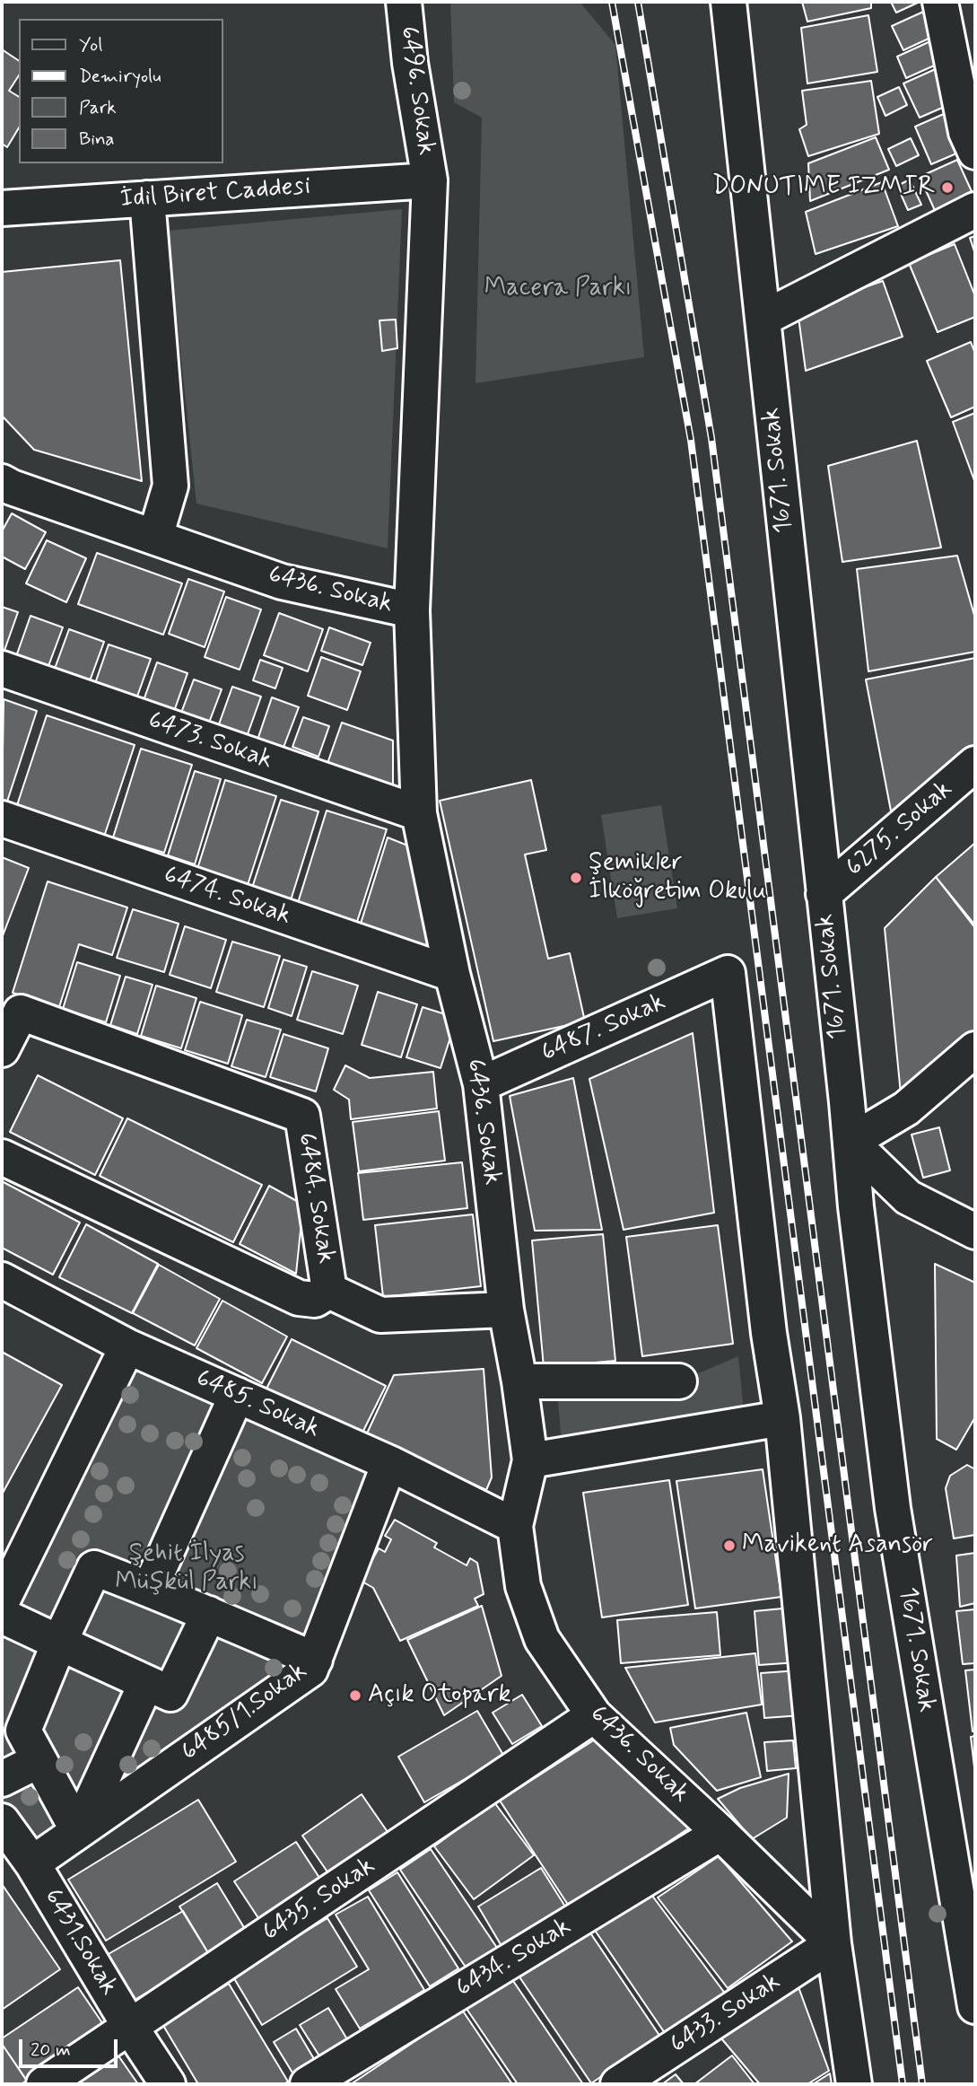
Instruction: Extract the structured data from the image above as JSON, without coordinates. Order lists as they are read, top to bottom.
{
  "streets": {
    "street": [
      "6496. Sokak",
      "İdil Biret Caddesi",
      "1671. Sokak",
      "6436. Sokak",
      "6473. Sokak",
      "6275. Sokak",
      "6474. Sokak",
      "6487. Sokak",
      "6484. Sokak",
      "6485. Sokak",
      "6485/1.Sokak",
      "6435. Sokak",
      "6431.Sokak",
      "6434. Sokak",
      "6433. Sokak"
    ]
  },
  "crossings": [
    ["6496. Sokak", "İdil Biret Caddesi"],
    ["6496. Sokak", "6436. Sokak"],
    ["1671. Sokak", "6275. Sokak"],
    ["6436. Sokak", "6473. Sokak"],
    ["6436. Sokak", "6474. Sokak"],
    ["6436. Sokak", "6487. Sokak"],
    ["6436. Sokak", "6484. Sokak"],
    ["6436. Sokak", "6485. Sokak"],
    ["6436. Sokak", "6435. Sokak"],
    ["6436. Sokak", "6434. Sokak"],
    ["6436. Sokak", "6433. Sokak"],
    ["6485. Sokak", "6485/1.Sokak"],
    ["6485/1.Sokak", "6431.Sokak"],
    ["6435. Sokak", "6431.Sokak"]
  ],
  "parks": ["Macera Parkı", "Şehit İlyas Müşkül Parkı"],
  "places": [
    "DONUTIME IZMIR",
    "Şemikler İlköğretim Okulu",
    "Mavikent Asansör",
    "Açık Otopark"
  ],
  "legend": [
    "Yol",
    "Demiryolu",
    "Park",
    "Bina"
  ],
  "scale_bar": "20 m"
}
